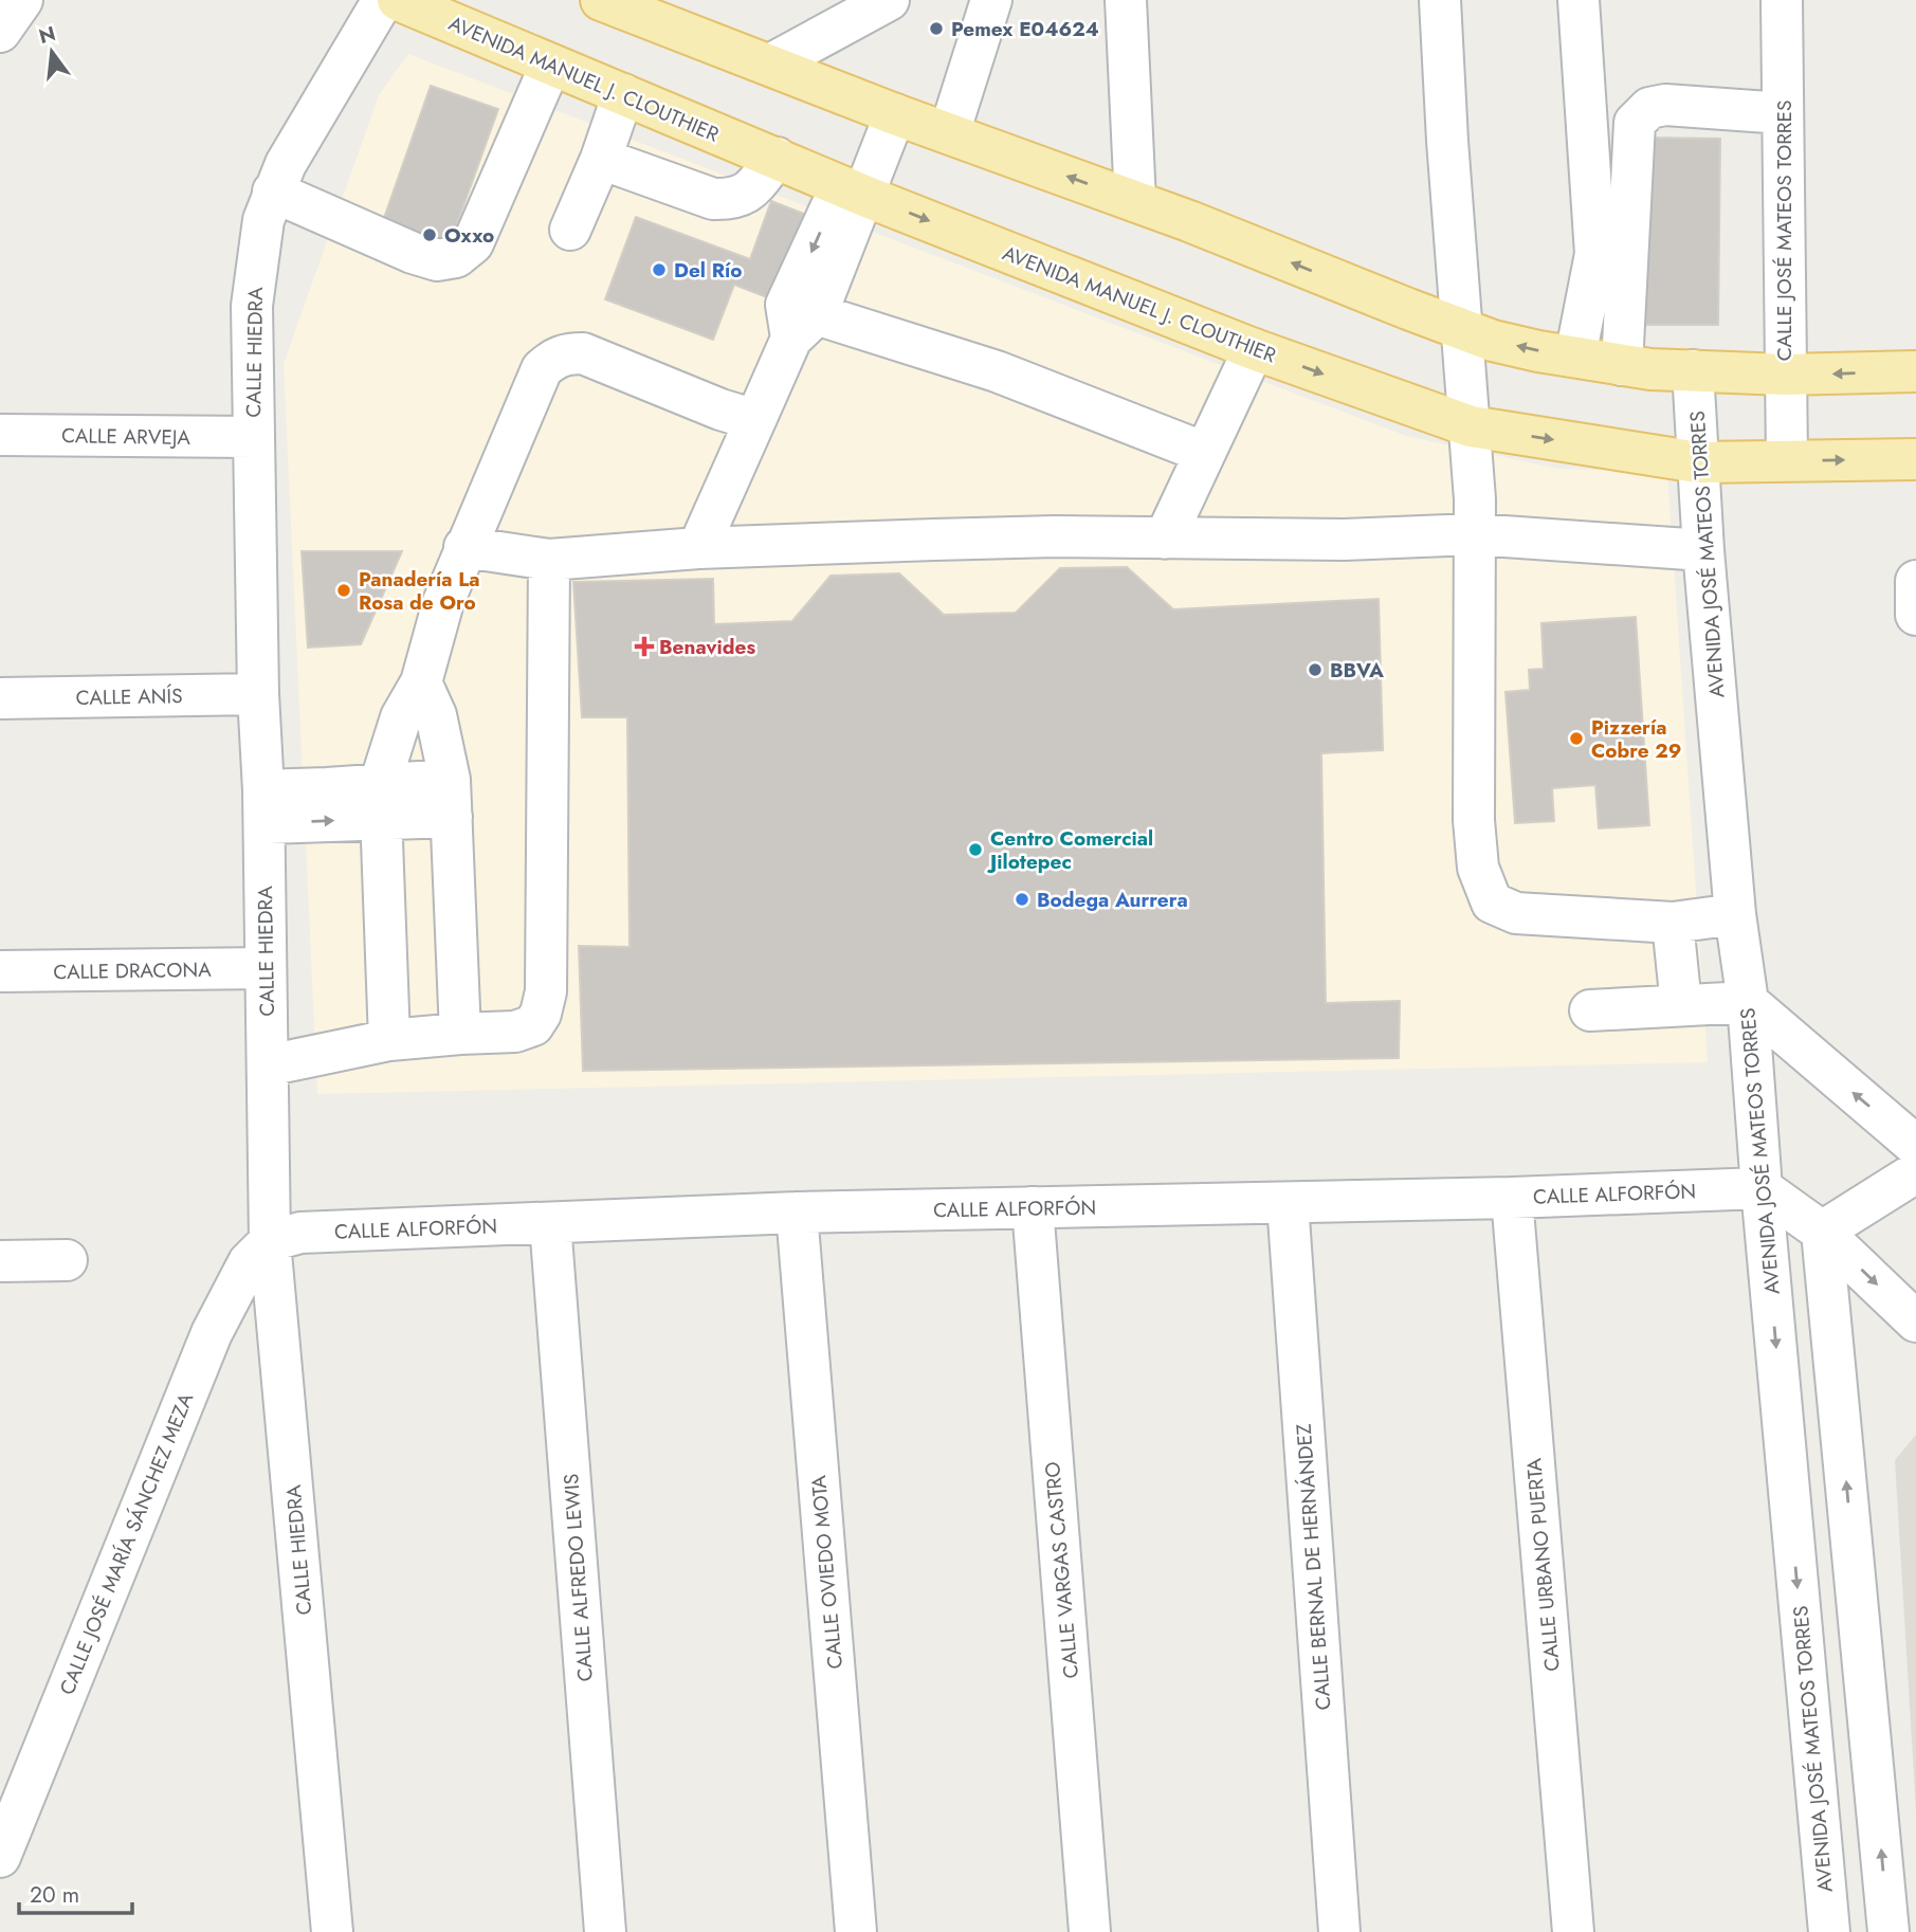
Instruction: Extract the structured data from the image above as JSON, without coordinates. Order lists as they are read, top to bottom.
{
  "streets": {
    "main road": ["AVENIDA MANUEL J. CLOUTHIER"],
    "street": [
      "CALLE JOSÉ MATEOS TORRES",
      "CALLE HIEDRA",
      "CALLE ARVEJA",
      "AVENIDA JOSÉ MATEOS TORRES",
      "CALLE ANÍS",
      "CALLE DRACONA",
      "CALLE ALFORFÓN",
      "CALLE JOSÉ MARÍA SÁNCHEZ MEZA",
      "CALLE URBANO PUERTA",
      "CALLE BERNAL DE HERNÁNDEZ",
      "CALLE VARGAS CASTRO",
      "CALLE OVIEDO MOTA",
      "CALLE ALFREDO LEWIS"
    ]
  },
  "crossings": [
    ["AVENIDA MANUEL J. CLOUTHIER", "CALLE JOSÉ MATEOS TORRES"],
    ["AVENIDA MANUEL J. CLOUTHIER", "AVENIDA JOSÉ MATEOS TORRES"],
    ["CALLE HIEDRA", "CALLE ARVEJA"],
    ["CALLE HIEDRA", "CALLE ANÍS"],
    ["CALLE HIEDRA", "CALLE DRACONA"],
    ["CALLE HIEDRA", "CALLE ALFORFÓN"],
    ["CALLE HIEDRA", "CALLE JOSÉ MARÍA SÁNCHEZ MEZA"],
    ["AVENIDA JOSÉ MATEOS TORRES", "CALLE ALFORFÓN"],
    ["CALLE ALFORFÓN", "CALLE JOSÉ MARÍA SÁNCHEZ MEZA"],
    ["CALLE ALFORFÓN", "CALLE URBANO PUERTA"],
    ["CALLE ALFORFÓN", "CALLE BERNAL DE HERNÁNDEZ"],
    ["CALLE ALFORFÓN", "CALLE VARGAS CASTRO"],
    ["CALLE ALFORFÓN", "CALLE OVIEDO MOTA"],
    ["CALLE ALFORFÓN", "CALLE ALFREDO LEWIS"]
  ],
  "places": {
    "other": [
      "Pemex E04624",
      "Oxxo",
      "Del Río",
      "Panadería La Rosa de Oro",
      "BBVA",
      "Pizzería Cobre 29",
      "Centro Comercial Jilotepec",
      "Bodega Aurrera"
    ],
    "health": ["Benavides"]
  },
  "scale_bar": "20 m",
  "north": "top"
}
